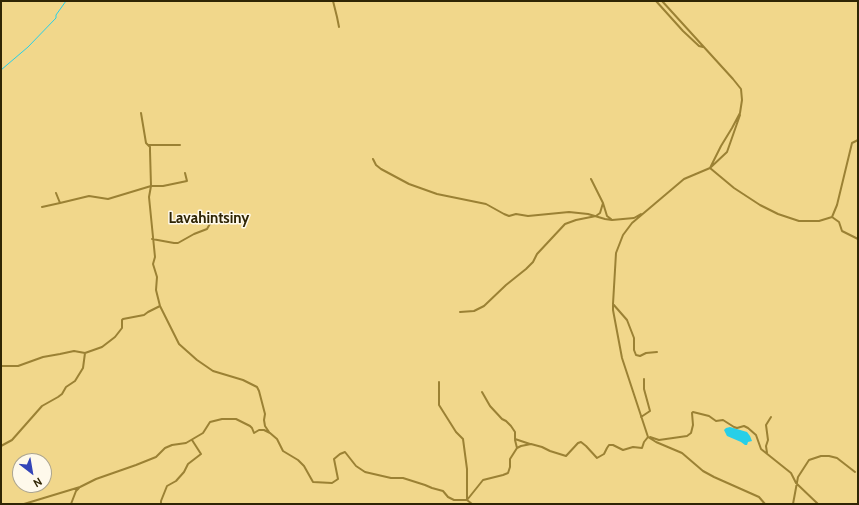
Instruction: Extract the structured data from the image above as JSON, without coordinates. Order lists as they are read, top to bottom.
{
  "districts": ["Lavahintsiny"],
  "north": "bottom right"
}
